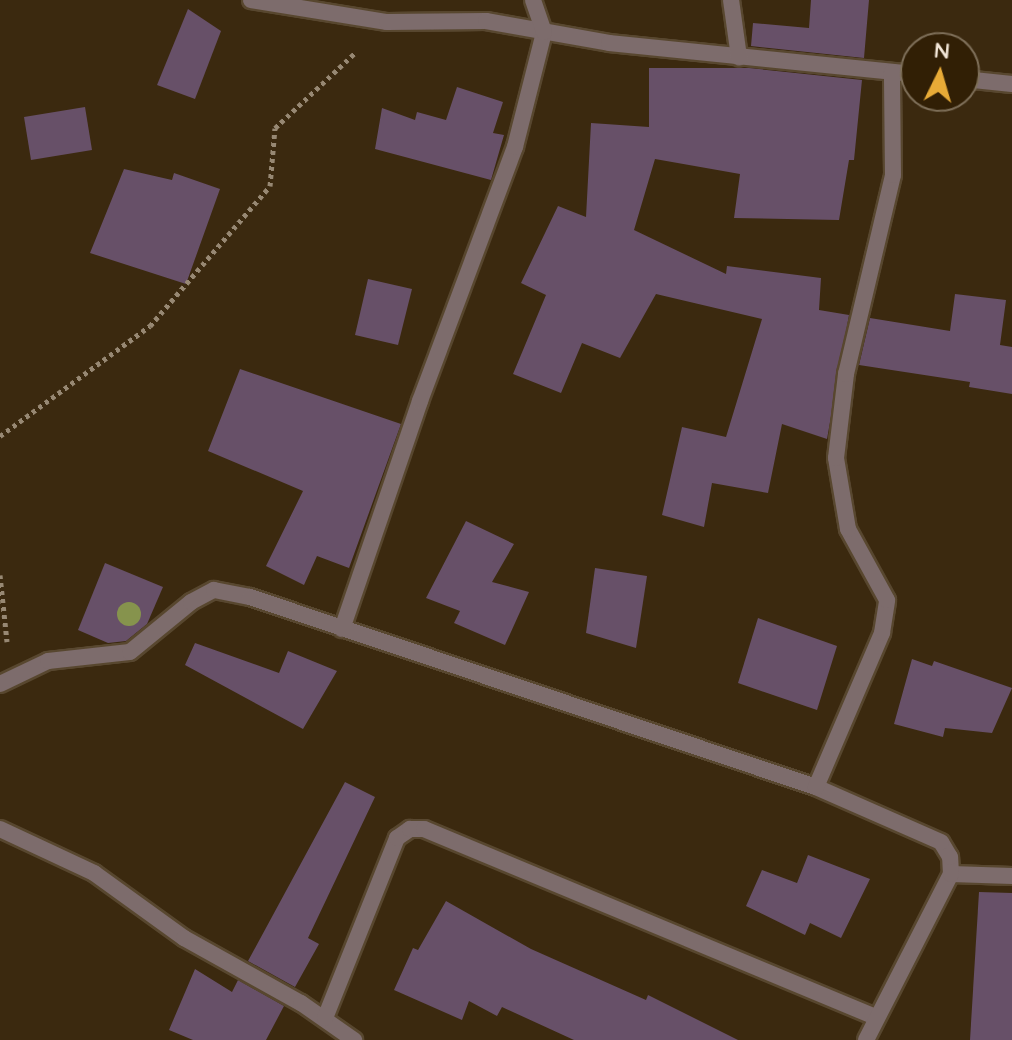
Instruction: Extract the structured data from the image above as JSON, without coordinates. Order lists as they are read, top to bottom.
{
  "north": "top"
}
